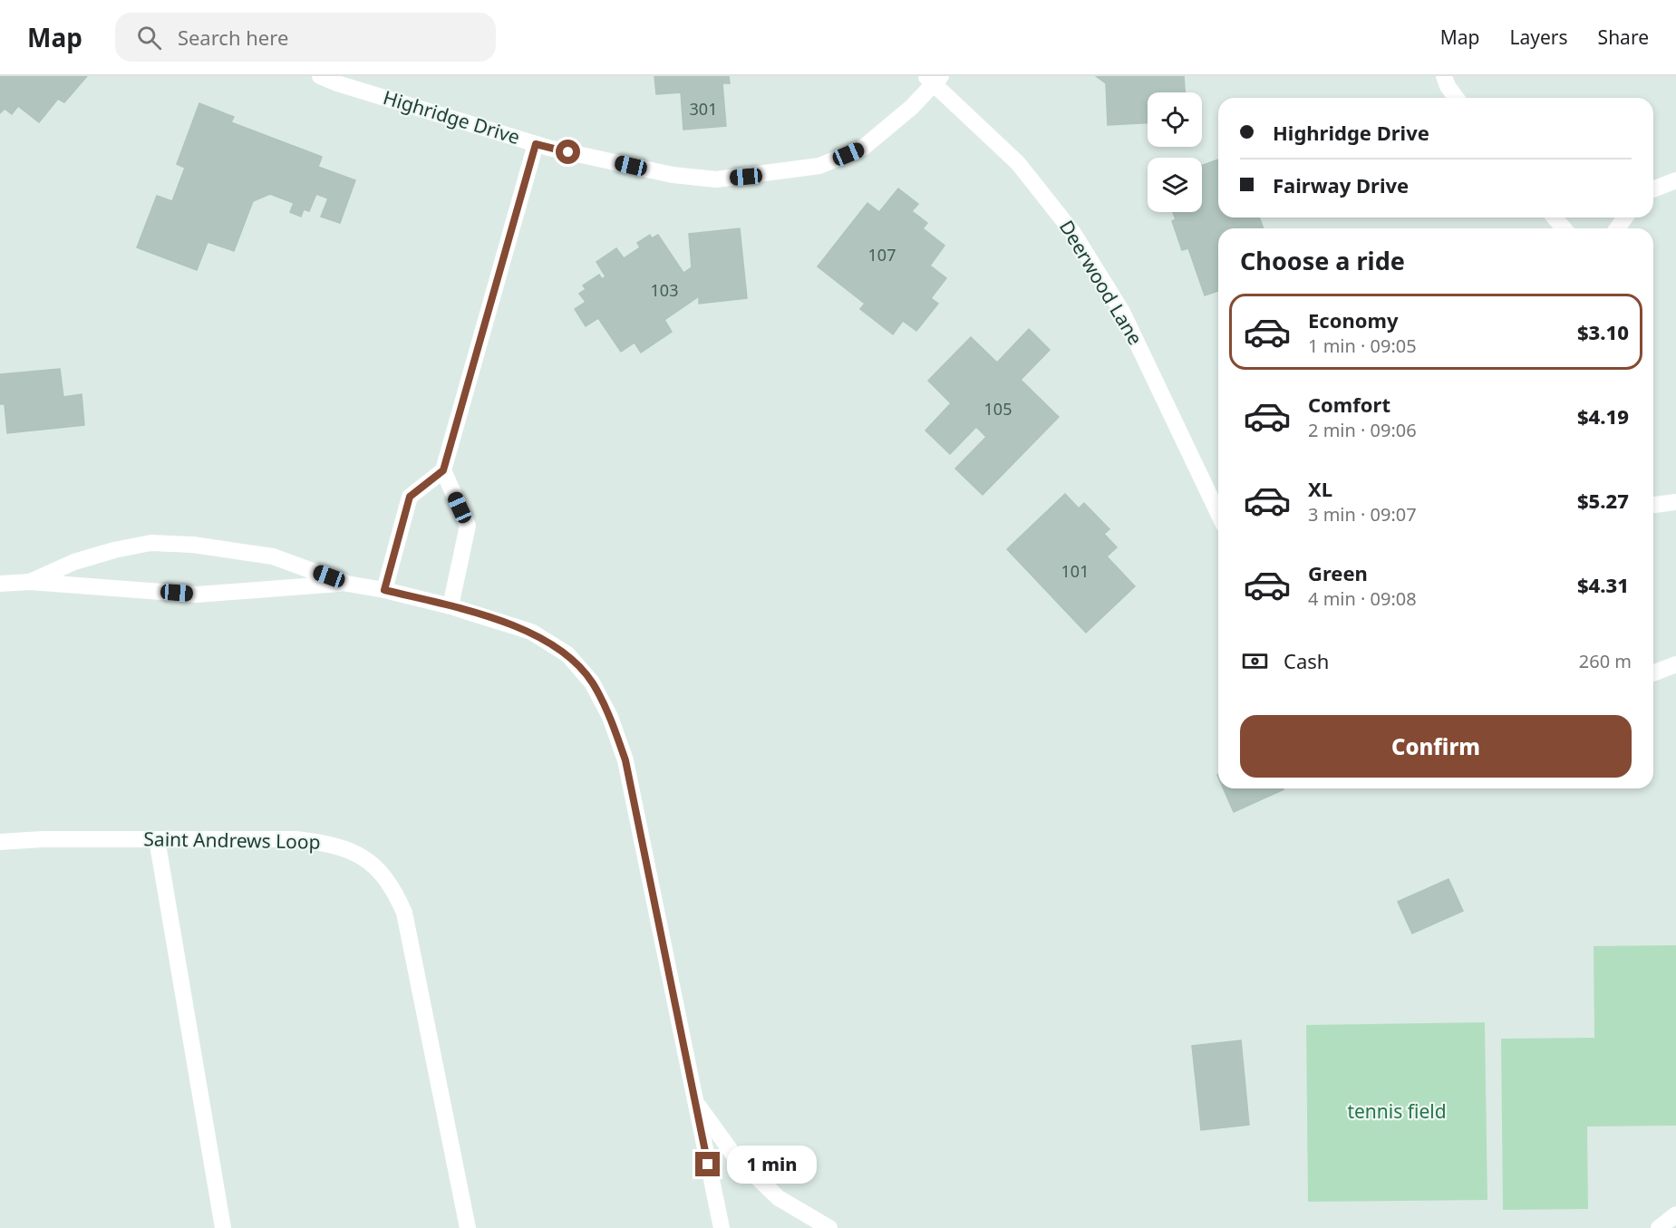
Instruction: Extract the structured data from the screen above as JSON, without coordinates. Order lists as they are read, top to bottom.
{
  "streets": {
    "street": ["Highridge Drive", "Deerwood Lane", "Saint Andrews Loop"]
  },
  "crossings": [
    ["Highridge Drive", "Deerwood Lane"]
  ],
  "parks": ["tennis field"],
  "house_numbers": [
    "301",
    "107",
    "103",
    "105",
    "101"
  ],
  "page": {
    "header": "Map",
    "search": "Search here",
    "nav": ["Map", "Layers", "Share"],
    "banner": ["Highridge Drive", "Fairway Drive"],
    "heading": "Choose a ride",
    "list": [
      {
        "name": "Economy",
        "note": "1 min · 09:05",
        "value": "$3.10"
      },
      {
        "name": "Comfort",
        "note": "2 min · 09:06",
        "value": "$4.19"
      },
      {
        "name": "XL",
        "note": "3 min · 09:07",
        "value": "$5.27"
      },
      {
        "name": "Green",
        "note": "4 min · 09:08",
        "value": "$4.31"
      }
    ],
    "pay": ["Cash", "260 m"],
    "buttons": "Confirm",
    "bubble": "1 min"
  }
}
